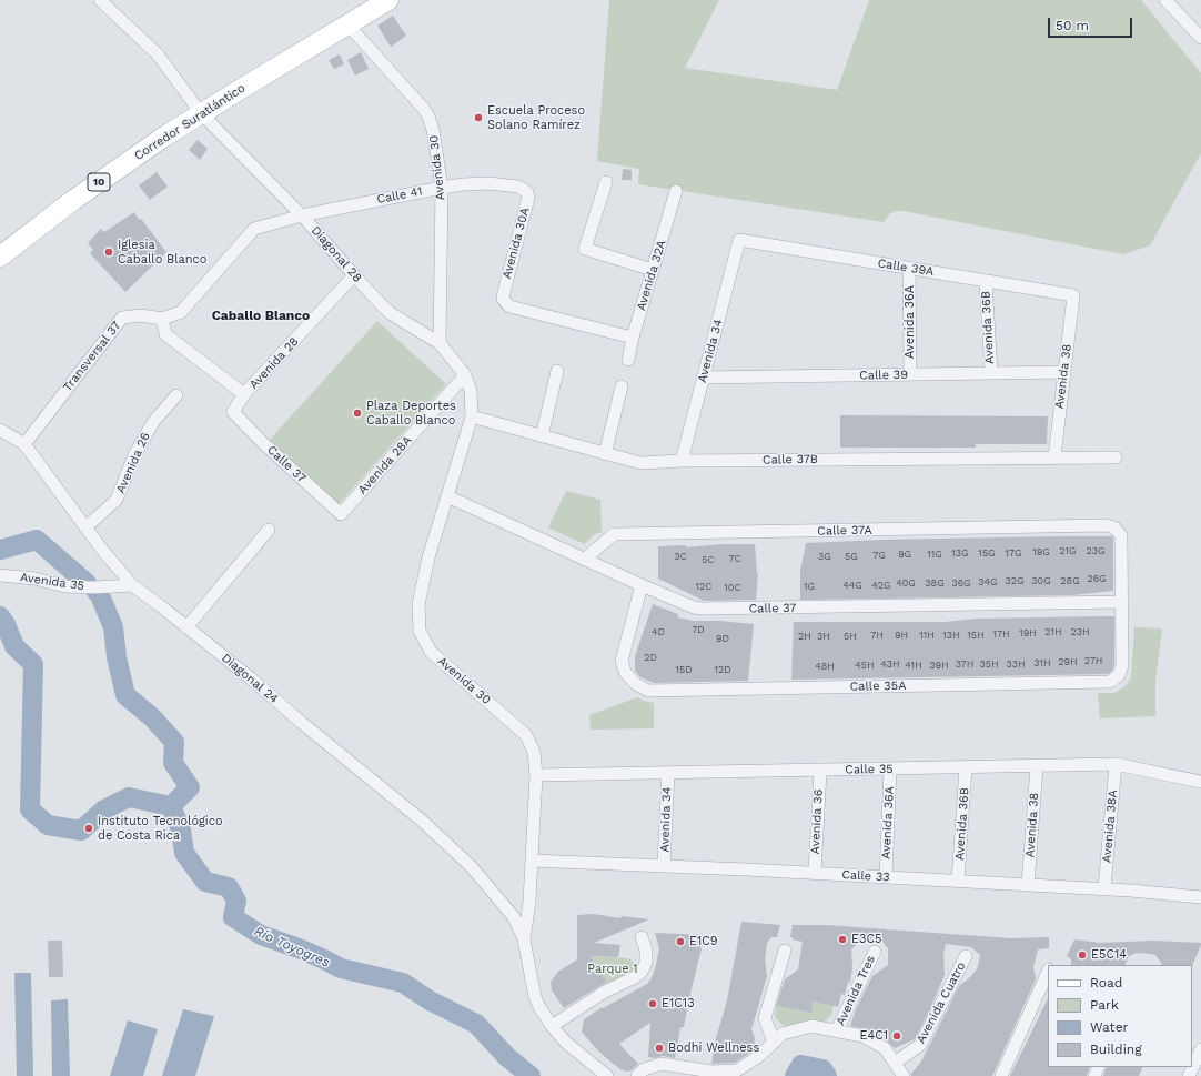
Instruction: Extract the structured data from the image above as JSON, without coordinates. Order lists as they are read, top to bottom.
{
  "streets": {
    "main road": ["Corredor Suratlántico", "10"],
    "street": [
      "Avenida 30",
      "Calle 41",
      "Avenida 30A",
      "Diagonal 28",
      "Calle 39A",
      "Avenida 32A",
      "Avenida 36A",
      "Avenida 36B",
      "Avenida 34",
      "Transversal 37",
      "Avenida 28",
      "Calle 39",
      "Avenida 38",
      "Calle 37B",
      "Avenida 26",
      "Calle 37",
      "Avenida 28A",
      "Calle 37A",
      "Avenida 35",
      "Diagonal 24",
      "Calle 35A",
      "Calle 35",
      "Avenida 36",
      "Avenida 38A",
      "Calle 33",
      "Avenida Tres",
      "Avenida Cuatro"
    ]
  },
  "crossings": [
    ["Corredor Suratlántico", "Avenida 30"],
    ["Corredor Suratlántico", "Diagonal 28"],
    ["Avenida 30", "Calle 41"],
    ["Avenida 30", "Diagonal 28"],
    ["Avenida 30", "Calle 37B"],
    ["Avenida 30", "Calle 37"],
    ["Avenida 30", "Diagonal 24"],
    ["Avenida 30", "Calle 35"],
    ["Avenida 30", "Calle 33"],
    ["Calle 41", "Avenida 30A"],
    ["Calle 41", "Diagonal 28"],
    ["Avenida 30A", "Avenida 32A"],
    ["Diagonal 28", "Avenida 28"],
    ["Diagonal 28", "Avenida 28A"],
    ["Calle 39A", "Avenida 36A"],
    ["Calle 39A", "Avenida 36B"],
    ["Calle 39A", "Avenida 34"],
    ["Calle 39A", "Avenida 38"],
    ["Avenida 36A", "Calle 39"],
    ["Avenida 36A", "Calle 35"],
    ["Avenida 36A", "Calle 33"],
    ["Avenida 36B", "Calle 39"],
    ["Avenida 36B", "Calle 35"],
    ["Avenida 36B", "Calle 33"],
    ["Avenida 34", "Calle 39"],
    ["Avenida 34", "Calle 37B"],
    ["Avenida 34", "Calle 35"],
    ["Avenida 34", "Calle 33"],
    ["Transversal 37", "Diagonal 24"],
    ["Avenida 28", "Calle 37"],
    ["Calle 39", "Avenida 38"],
    ["Avenida 38", "Calle 37B"],
    ["Avenida 38", "Calle 35"],
    ["Avenida 38", "Calle 33"],
    ["Avenida 26", "Diagonal 24"],
    ["Calle 37", "Avenida 28A"],
    ["Calle 37", "Calle 37A"],
    ["Calle 37", "Calle 35A"],
    ["Calle 37A", "Calle 35A"],
    ["Avenida 35", "Diagonal 24"],
    ["Calle 35", "Avenida 36"],
    ["Calle 35", "Avenida 38A"],
    ["Avenida 36", "Calle 33"],
    ["Avenida 38A", "Calle 33"]
  ],
  "districts": ["Caballo Blanco"],
  "water": ["Río Toyogres"],
  "parks": ["Parque 1"],
  "places": [
    "Escuela Proceso Solano Ramírez",
    "Iglesia Caballo Blanco",
    "Plaza Deportes Caballo Blanco",
    "Instituto Tecnológico de Costa Rica",
    "E3C5",
    "E1C9",
    "E5C14",
    "E1C13",
    "E4C1",
    "Bodhi Wellness"
  ],
  "house_numbers": [
    "21G",
    "23G",
    "19G",
    "13G",
    "15G",
    "17G",
    "9G",
    "11G",
    "7G",
    "3C",
    "3G",
    "5G",
    "7C",
    "5C",
    "26G",
    "32G",
    "30G",
    "28G",
    "34G",
    "40G",
    "38G",
    "36G",
    "44G",
    "42G",
    "12C",
    "1G",
    "10C",
    "7D",
    "4D",
    "21H",
    "23H",
    "19H",
    "17H",
    "7H",
    "9H",
    "11H",
    "13H",
    "15H",
    "2H",
    "3H",
    "5H",
    "9D",
    "2D",
    "27H",
    "29H",
    "31H",
    "43H",
    "37H",
    "35H",
    "33H",
    "45H",
    "41H",
    "39H",
    "48H",
    "15D",
    "12D"
  ],
  "legend": [
    "Road",
    "Park",
    "Water",
    "Building"
  ],
  "scale_bar": "50 m"
}
